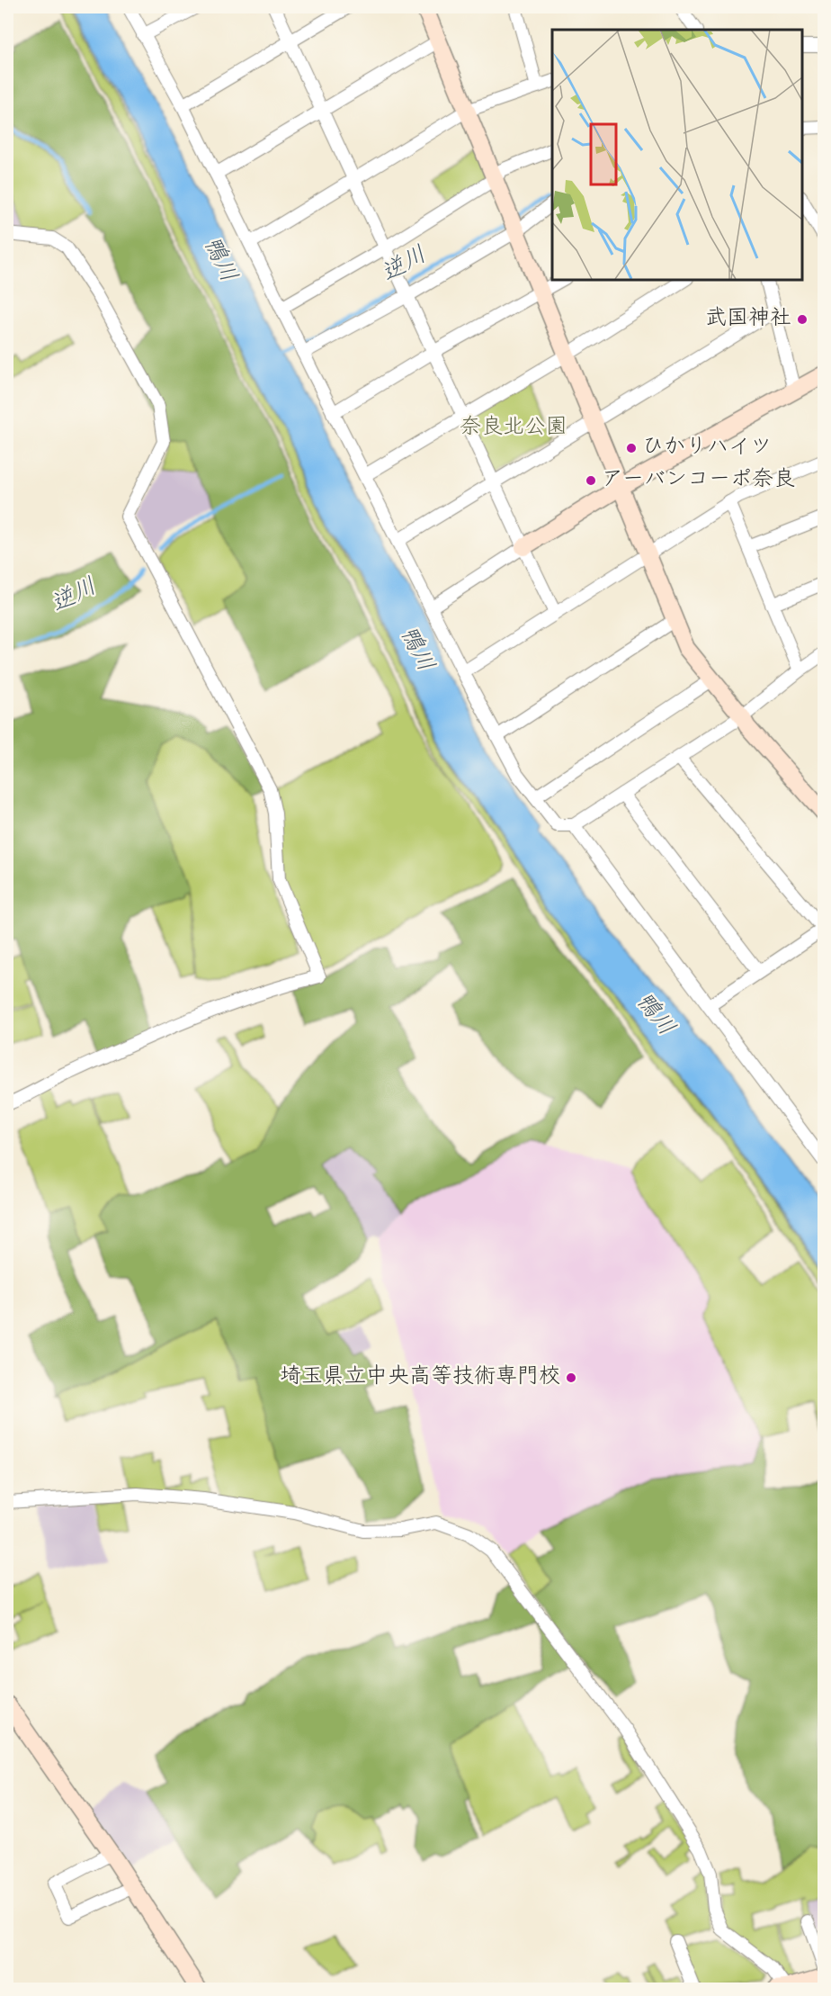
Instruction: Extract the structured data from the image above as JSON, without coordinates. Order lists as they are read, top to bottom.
{
  "water": ["鴨川", "逆川"],
  "parks": ["奈良北公園"],
  "places": [
    "武国神社",
    "ひかりハイツ",
    "アーバンコーポ奈良",
    "埼玉県立中央高等技術専門校"
  ]
}
